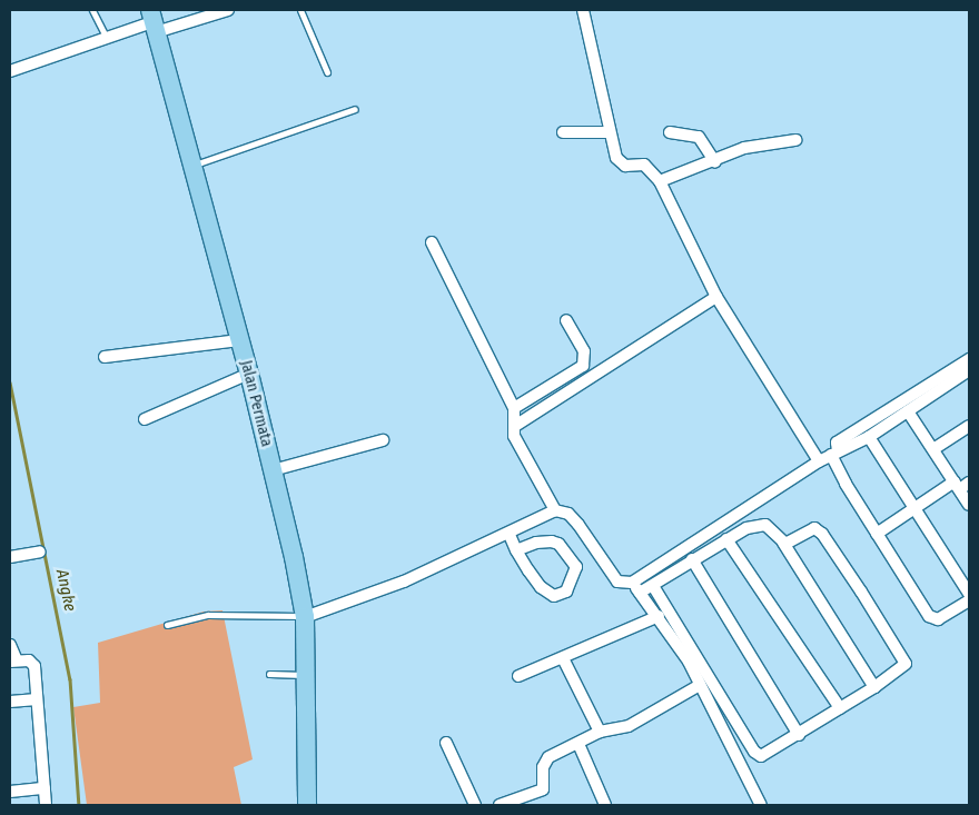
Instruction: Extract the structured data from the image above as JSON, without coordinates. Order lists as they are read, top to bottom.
{
  "streets": {
    "main road": ["Jalan Permata"]
  },
  "water": ["Angke"]
}
